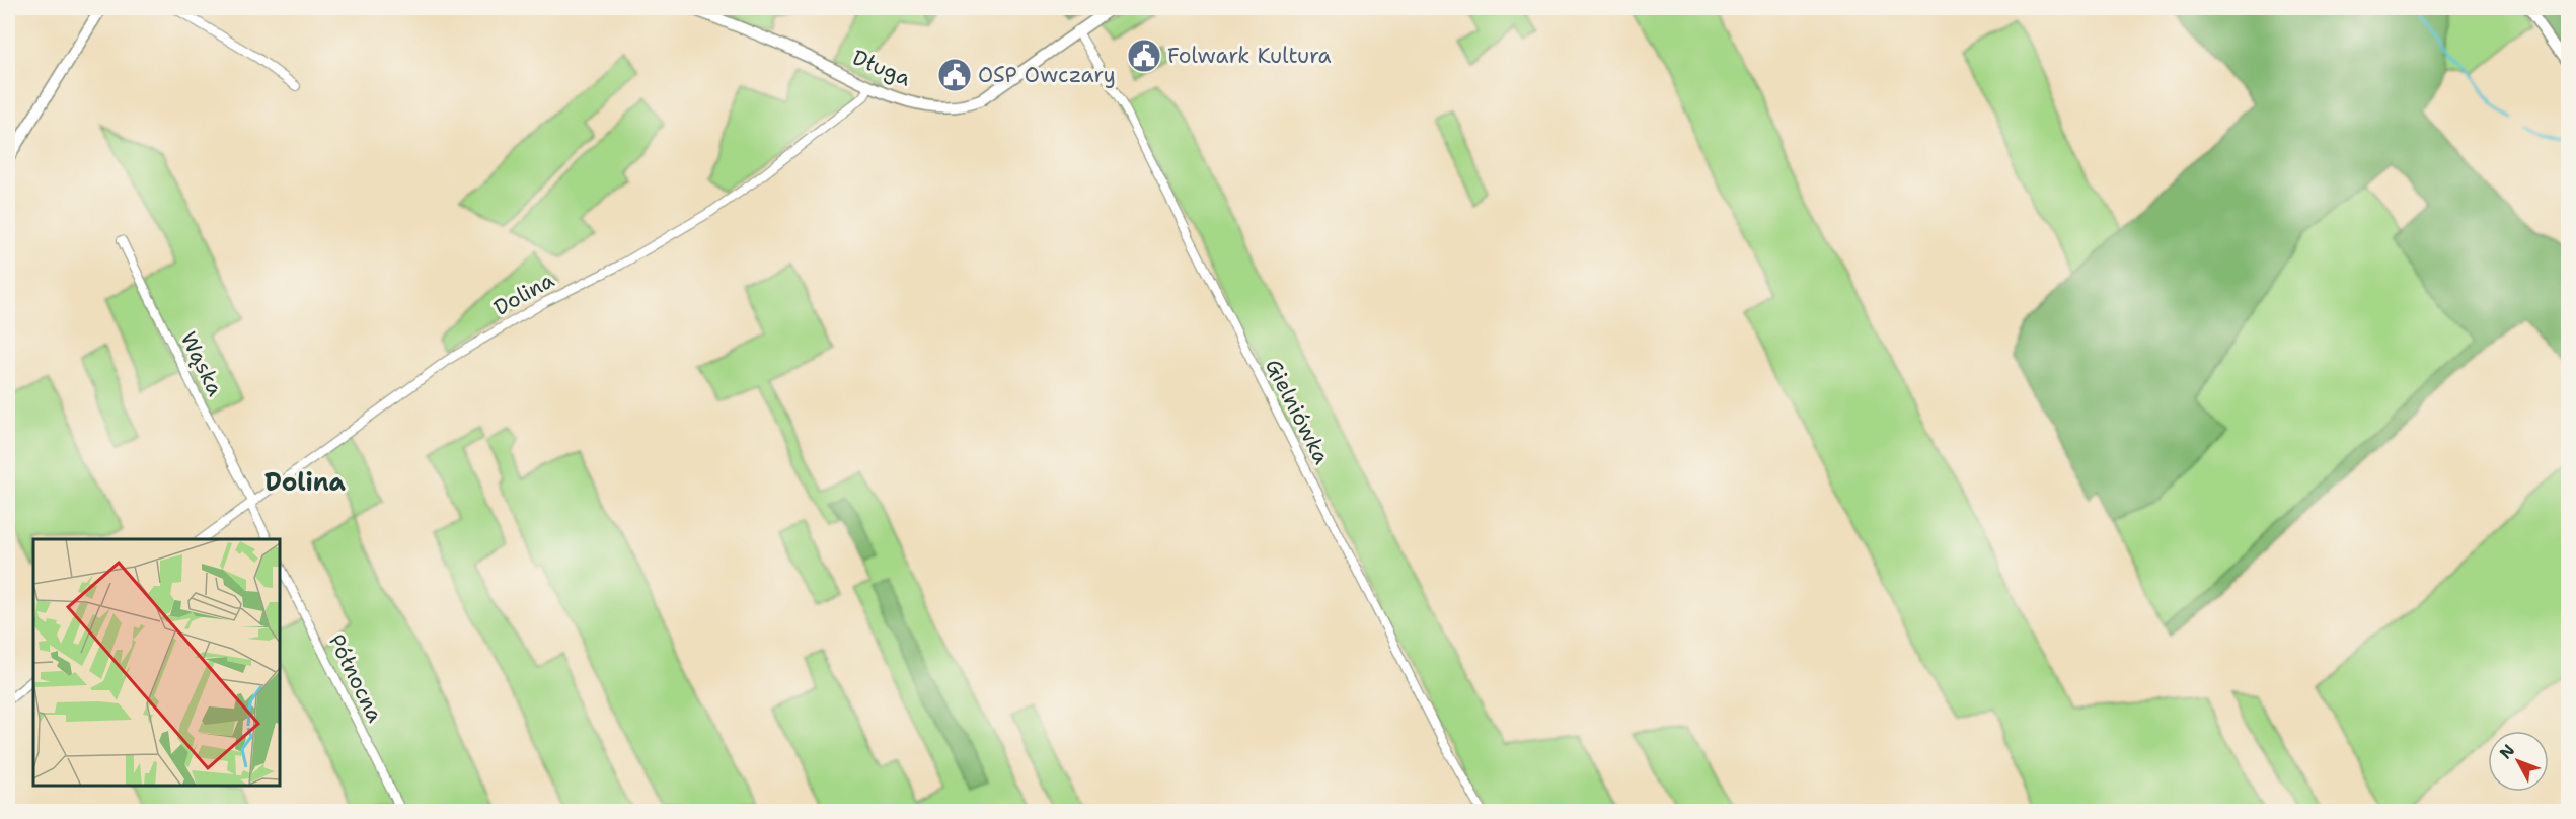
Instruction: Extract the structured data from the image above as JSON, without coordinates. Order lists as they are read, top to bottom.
{
  "streets": {
    "street": [
      "Długa",
      "Dolina",
      "Wąska",
      "Gielniówka",
      "Północna"
    ]
  },
  "crossings": [
    ["Długa", "Dolina"],
    ["Długa", "Gielniówka"],
    ["Dolina", "Wąska"]
  ],
  "districts": ["Dolina"],
  "places": {
    "public building": ["Folwark Kultura", "OSP Owczary"]
  },
  "north": "top left"
}
